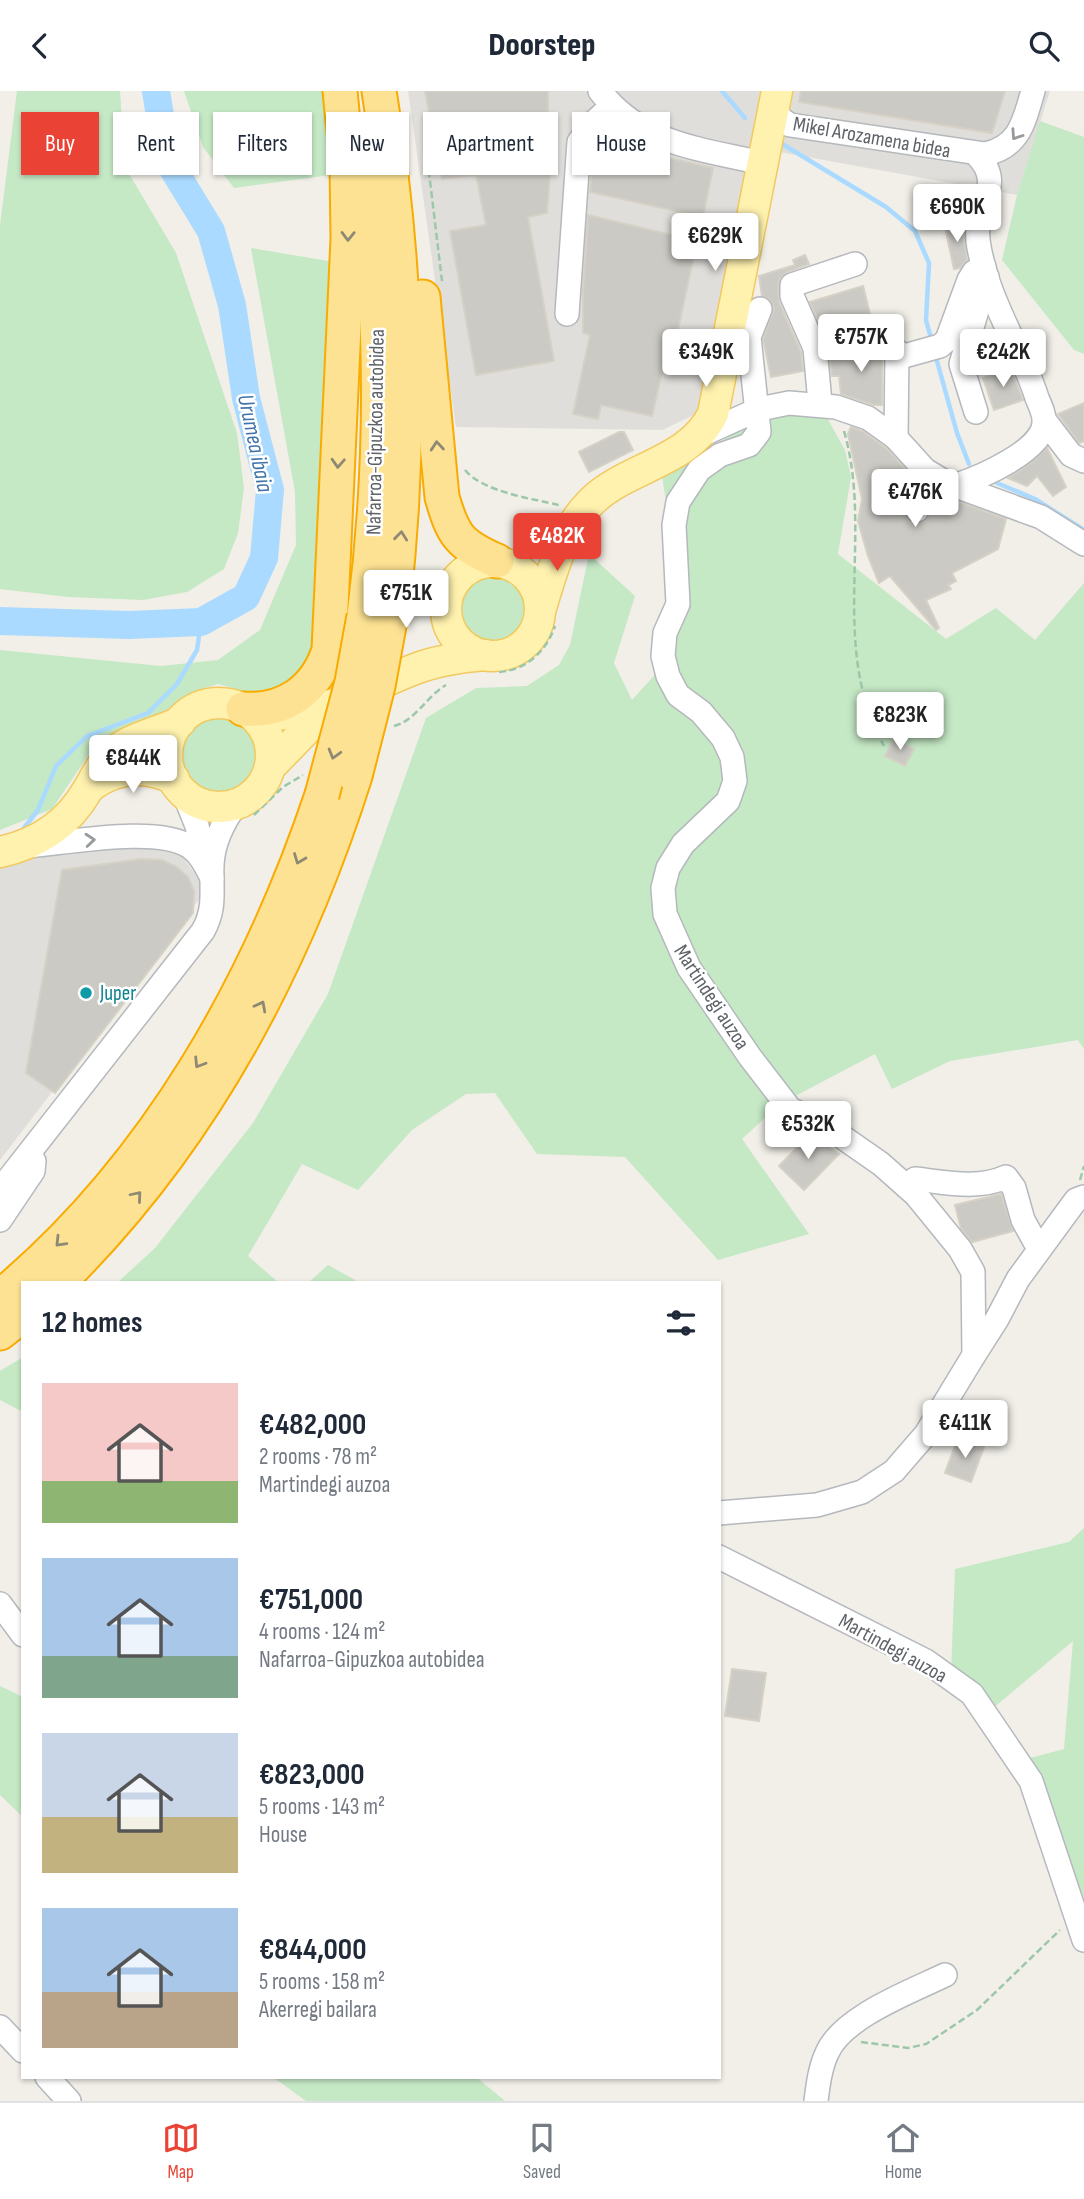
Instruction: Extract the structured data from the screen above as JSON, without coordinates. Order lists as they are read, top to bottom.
{
  "streets": {
    "highway": ["Nafarroa-Gipuzkoa autobidea"],
    "street": ["Mikel Arozamena bidea", "Martindegi auzoa"]
  },
  "water": ["Urumea ibaia"],
  "places": ["Juper"],
  "page": {
    "header": "Doorstep",
    "chip": [
      "Buy",
      "Rent",
      "Filters",
      "New",
      "Apartment",
      "House"
    ],
    "price": [
      "€690K",
      "€629K",
      "€757K",
      "€349K",
      "€242K",
      "€476K",
      "€482K",
      "€751K",
      "€823K",
      "€844K",
      "€532K",
      "€411K"
    ],
    "heading": "12 homes",
    "list": [
      {
        "name": "€482,000",
        "note": "2 rooms · 78 m² · Martindegi auzoa"
      },
      {
        "name": "€751,000",
        "note": "4 rooms · 124 m² · Nafarroa-Gipuzkoa autobidea"
      },
      {
        "name": "€823,000",
        "note": "5 rooms · 143 m² · House"
      },
      {
        "name": "€844,000",
        "note": "5 rooms · 158 m² · Akerregi bailara"
      }
    ],
    "tabs": ["Map", "Saved", "Home"]
  }
}
